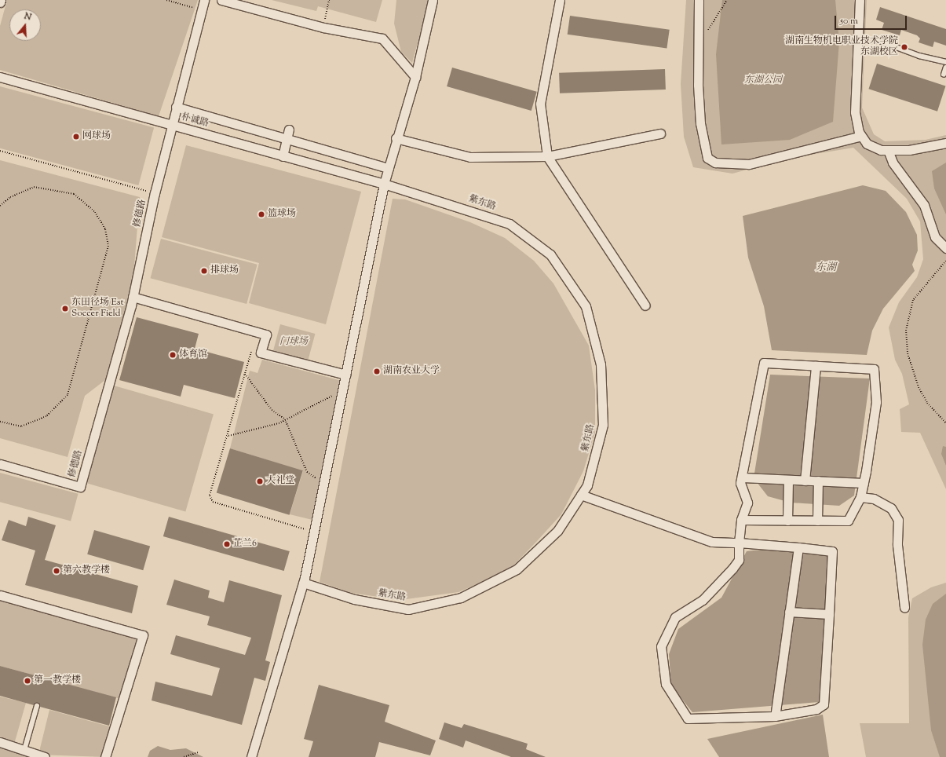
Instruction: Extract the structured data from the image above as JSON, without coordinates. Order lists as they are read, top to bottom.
{
  "streets": {
    "street": ["朴诚路", "紫东路", "修德路"]
  },
  "crossings": [
    ["朴诚路", "紫东路"],
    ["朴诚路", "修德路"]
  ],
  "water": ["东湖"],
  "parks": ["东湖公园", "门球场"],
  "places": [
    "湖南生物机电职业技术学院 东湖校区",
    "网球场",
    "篮球场",
    "排球场",
    "东田径场 Est Soccer Field",
    "体育馆",
    "湖南农业大学",
    "大礼堂",
    "芷兰6",
    "第六教学楼",
    "第一教学楼"
  ],
  "scale_bar": "50 m",
  "north": "top"
}
